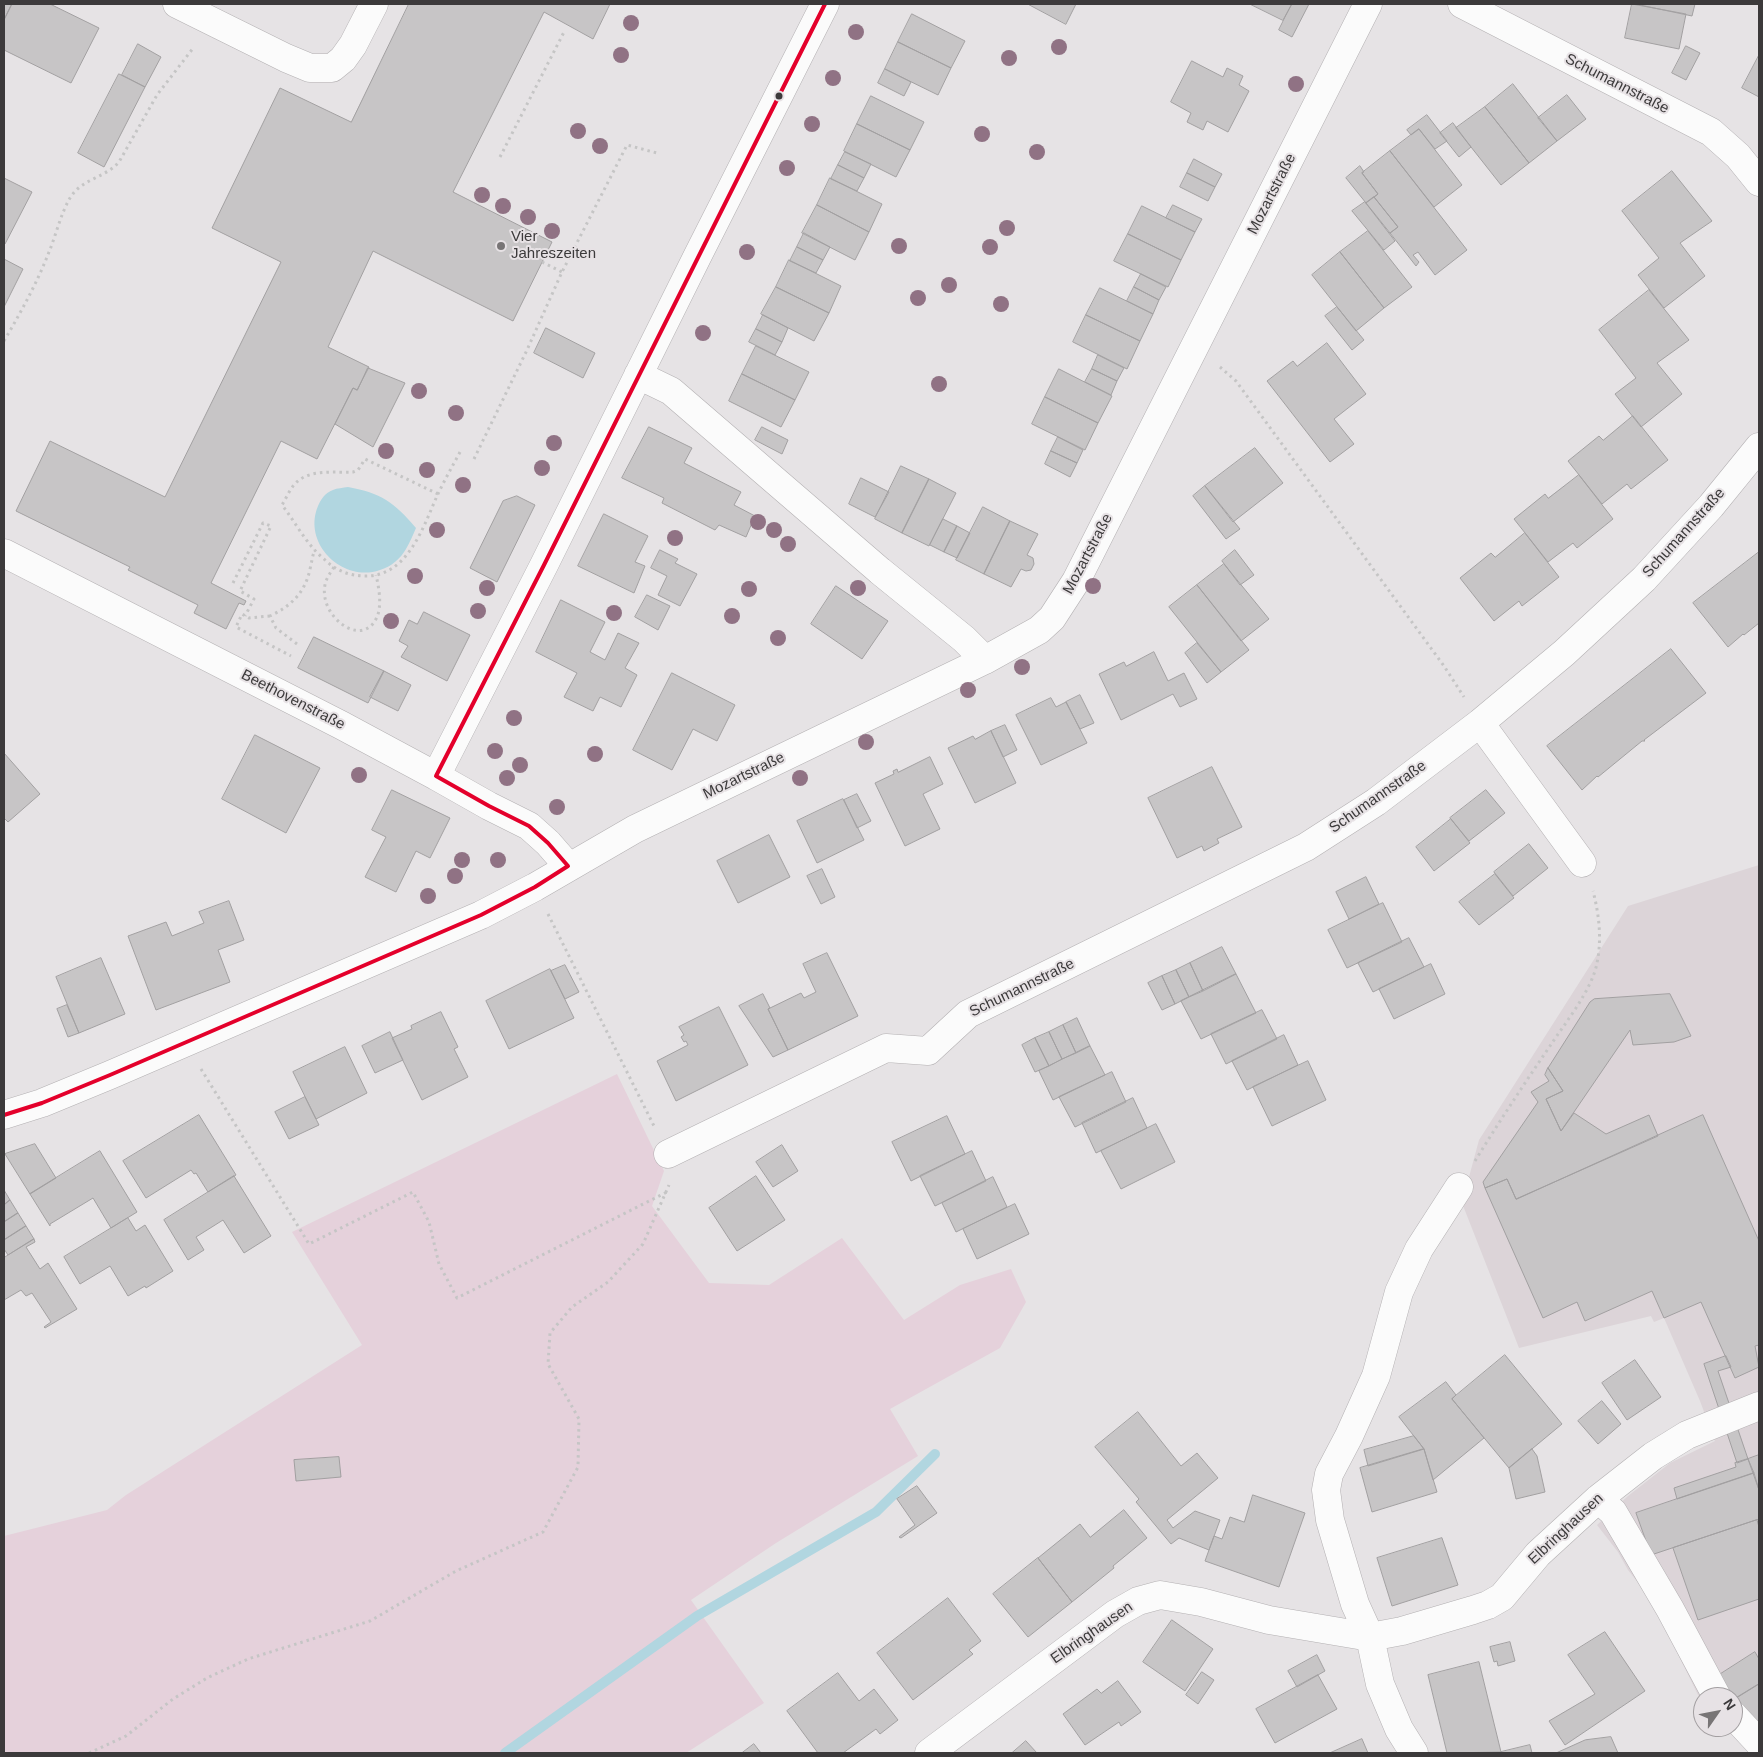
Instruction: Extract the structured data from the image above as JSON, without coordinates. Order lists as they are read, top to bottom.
{
  "streets": {
    "street": [
      "Schumannstraße",
      "Mozartstraße",
      "Beethovenstraße",
      "Elbringhausen"
    ]
  },
  "crossings": [
    ["Mozartstraße", "Beethovenstraße"]
  ],
  "places": ["Vier Jahreszeiten"],
  "north": "top right"
}
